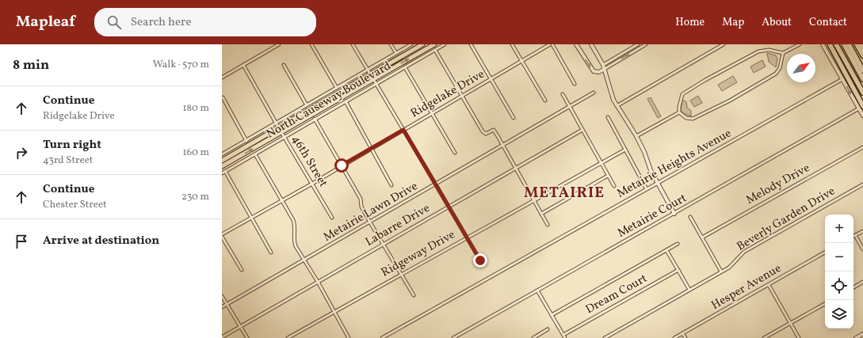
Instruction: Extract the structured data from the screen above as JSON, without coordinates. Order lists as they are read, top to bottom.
{
  "streets": {
    "highway": ["North Causeway Boulevard"],
    "street": [
      "Ridgelake Drive",
      "46th Street",
      "Metairie Heights Avenue",
      "Melody Drive",
      "Metairie Lawn Drive",
      "Metairie Court",
      "Beverly Garden Drive",
      "Labarre Drive",
      "Ridgeway Drive",
      "Hesper Avenue",
      "Dream Court"
    ]
  },
  "crossings": [
    ["Ridgelake Drive", "46th Street"],
    ["North Causeway Boulevard", "46th Street"]
  ],
  "districts": ["METAIRIE"],
  "north": "top right",
  "page": {
    "header": "Mapleaf",
    "search": "Search here",
    "nav": [
      "Home",
      "Map",
      "About",
      "Contact"
    ],
    "heading": ["8 min", "Walk · 570 m"],
    "list": [
      ["Continue", "Ridgelake Drive", "180 m"],
      ["Turn right", "43rd Street", "160 m"],
      ["Continue", "Chester Street", "230 m"],
      "Arrive at destination"
    ],
    "map_buttons": ["+", "−"]
  }
}
